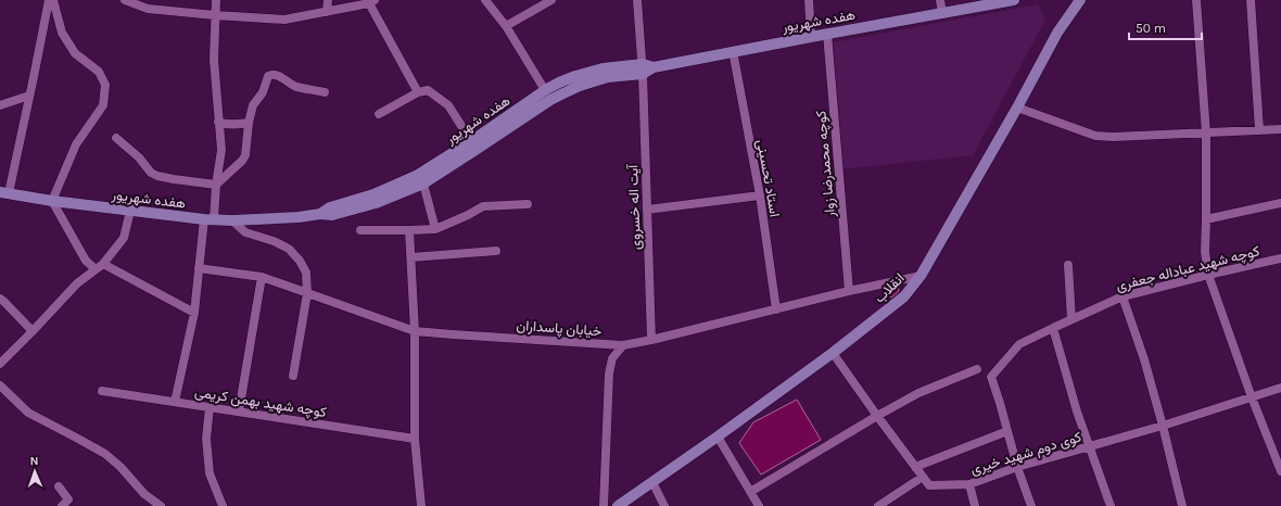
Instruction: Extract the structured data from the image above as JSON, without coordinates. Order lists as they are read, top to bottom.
{
  "streets": {
    "main road": ["هفده شهریور", "انقلاب"],
    "street": [
      "کوچه محمدرضا زوار",
      "استاد تحسینی",
      "آیت اله خسروی",
      "کوچه شهید عباداله جعفری",
      "خیابان پاسداران",
      "کوچه شهید بهمن کریمی",
      "کوی دوم شهید خیری"
    ]
  },
  "crossings": [
    ["هفده شهریور", "کوچه محمدرضا زوار"],
    ["هفده شهریور", "استاد تحسینی"],
    ["هفده شهریور", "آیت اله خسروی"],
    ["کوچه محمدرضا زوار", "خیابان پاسداران"],
    ["استاد تحسینی", "خیابان پاسداران"],
    ["آیت اله خسروی", "خیابان پاسداران"],
    ["کوچه شهید عباداله جعفری", "کوی دوم شهید خیری"],
    ["انقلاب", "خیابان پاسداران"]
  ],
  "scale_bar": "50 m",
  "north": "top"
}
